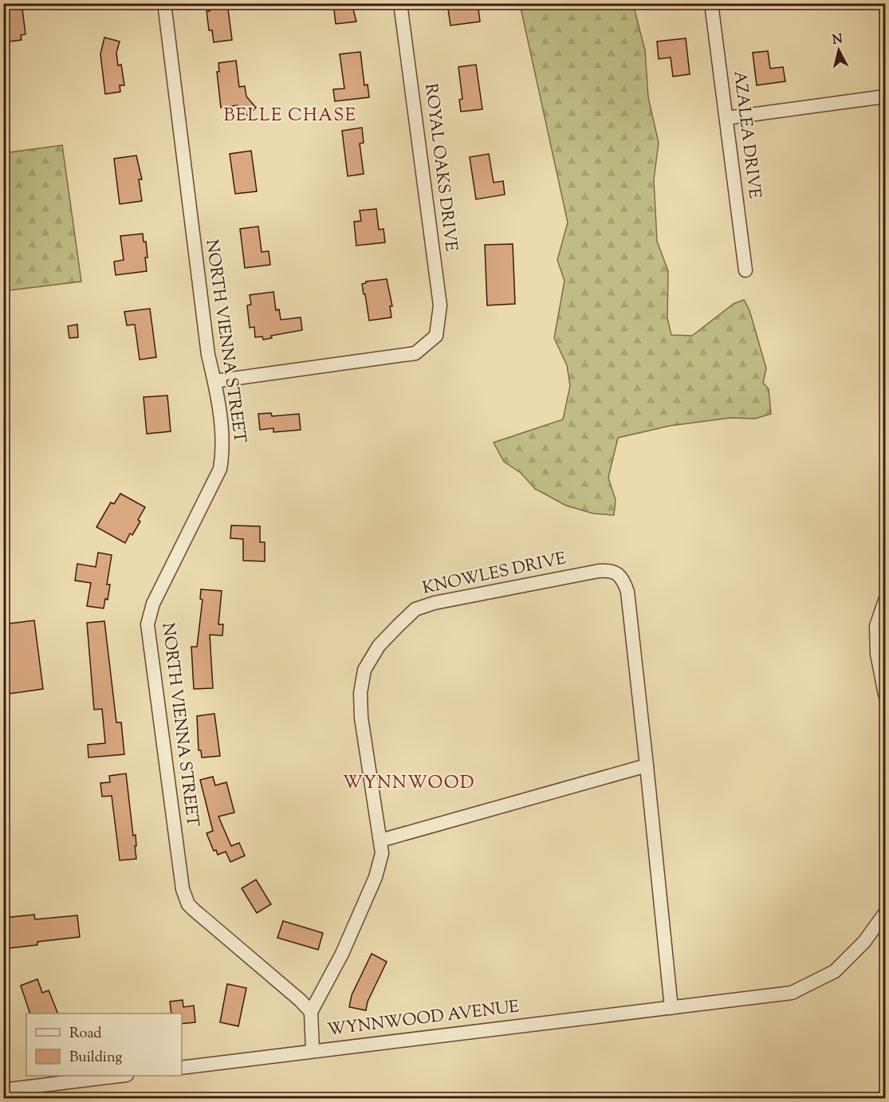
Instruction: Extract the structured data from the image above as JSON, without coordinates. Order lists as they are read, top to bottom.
{
  "streets": {
    "street": [
      "AZALEA DRIVE",
      "ROYAL OAKS DRIVE",
      "NORTH VIENNA STREET",
      "KNOWLES DRIVE",
      "WYNNWOOD AVENUE"
    ]
  },
  "crossings": [
    ["ROYAL OAKS DRIVE", "NORTH VIENNA STREET"],
    ["NORTH VIENNA STREET", "KNOWLES DRIVE"],
    ["KNOWLES DRIVE", "WYNNWOOD AVENUE"]
  ],
  "districts": ["BELLE CHASE", "WYNNWOOD"],
  "legend": ["Road", "Building"],
  "north": "top"
}
